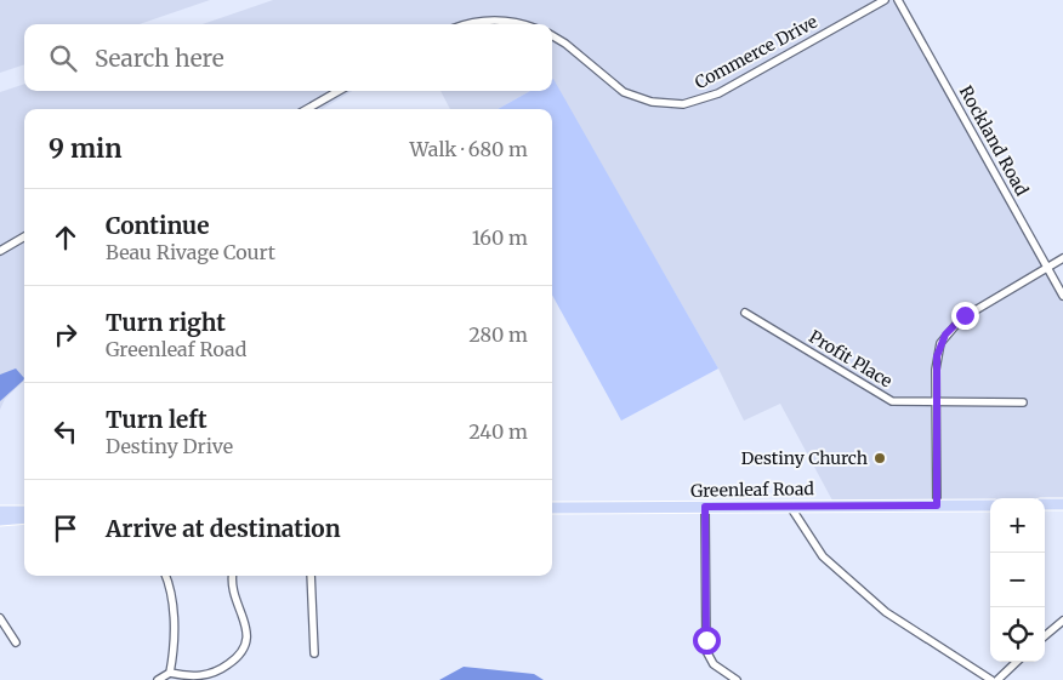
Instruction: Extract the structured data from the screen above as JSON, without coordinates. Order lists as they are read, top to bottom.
{
  "streets": {
    "main road": ["Greenleaf Road"],
    "street": ["Commerce Drive", "Rockland Road", "Profit Place"]
  },
  "places": ["Destiny Church"],
  "page": {
    "search": "Search here",
    "heading": ["9 min", "Walk · 680 m"],
    "list": [
      ["Continue", "Beau Rivage Court", "160 m"],
      ["Turn right", "Greenleaf Road", "280 m"],
      ["Turn left", "Destiny Drive", "240 m"],
      "Arrive at destination"
    ],
    "map_buttons": ["+", "−"]
  }
}
